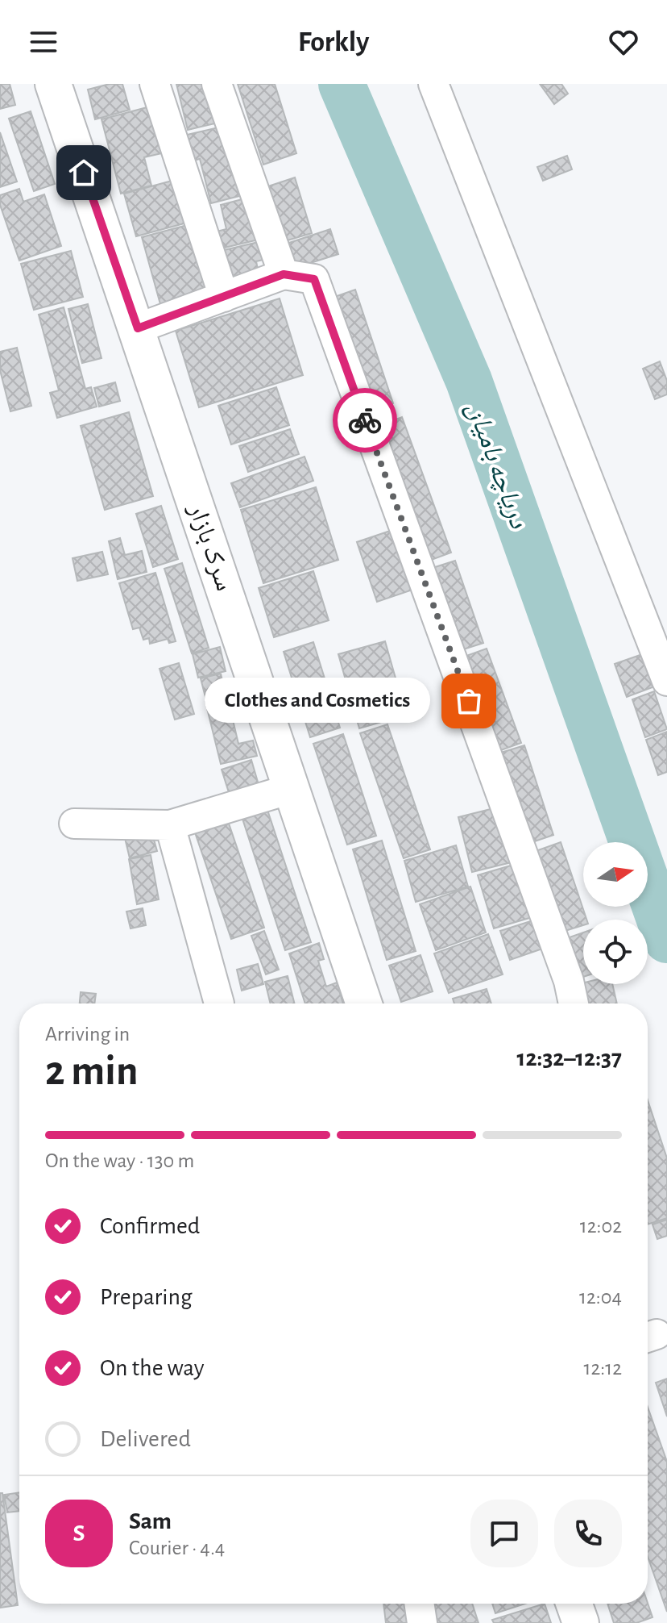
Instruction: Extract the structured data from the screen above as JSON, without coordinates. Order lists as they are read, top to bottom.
{
  "streets": {
    "main road": ["سرک بازار"]
  },
  "water": ["دریاچه بامیان"],
  "places": ["Clothes and Cosmetics"],
  "north": "right",
  "page": {
    "header": "Forkly",
    "bubble": "Clothes and Cosmetics",
    "heading": ["2 min", "Arriving in", "12:32–12:37"],
    "panel": ["Sam", "Courier · 4.4"],
    "bar": "On the way · 130 m",
    "list": [
      ["Confirmed", "12:02"],
      ["Preparing", "12:04"],
      ["On the way", "12:12"],
      "Delivered"
    ],
    "round": "S"
  }
}
